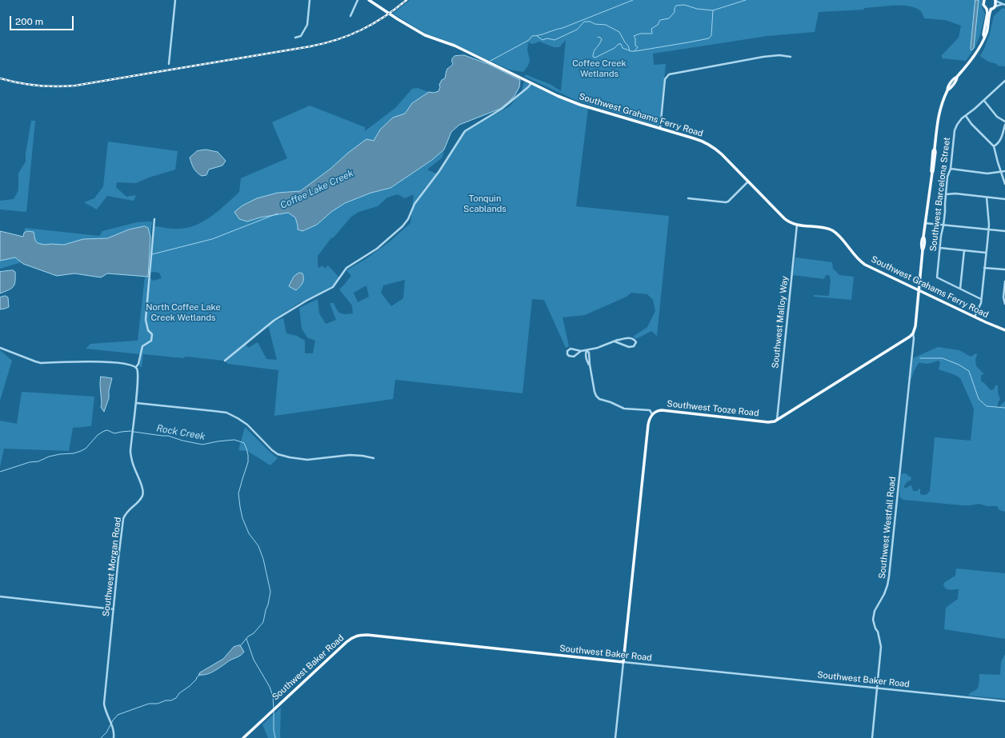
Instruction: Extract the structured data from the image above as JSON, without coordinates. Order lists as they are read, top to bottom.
{
  "streets": {
    "main road": ["Southwest Grahams Ferry Road", "Southwest Tooze Road", "Southwest Baker Road"],
    "street": [
      "Southwest Barcelona Street",
      "Southwest Malloy Way",
      "Southwest Westfall Road",
      "Southwest Morgan Road"
    ]
  },
  "crossings": [
    ["Southwest Grahams Ferry Road", "Southwest Malloy Way"],
    ["Southwest Malloy Way", "Southwest Tooze Road"],
    ["Southwest Tooze Road", "Southwest Westfall Road"],
    ["Southwest Westfall Road", "Southwest Baker Road"]
  ],
  "water": ["Coffee Lake Creek", "Rock Creek"],
  "parks": ["Coffee Creek Wetlands", "Tonquin Scablands", "North Coffee Lake Creek Wetlands"],
  "scale_bar": "200 m"
}
